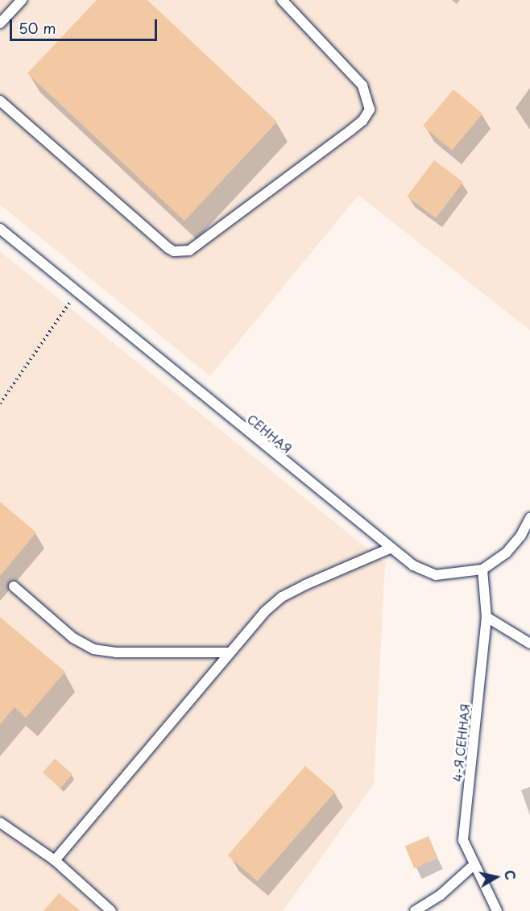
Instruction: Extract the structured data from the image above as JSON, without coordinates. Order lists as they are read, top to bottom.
{
  "streets": {
    "lane": ["СЕННАЯ", "4-Я СЕННАЯ"]
  },
  "crossings": [
    ["СЕННАЯ", "4-Я СЕННАЯ"]
  ],
  "scale_bar": "50 m",
  "north": "right"
}
